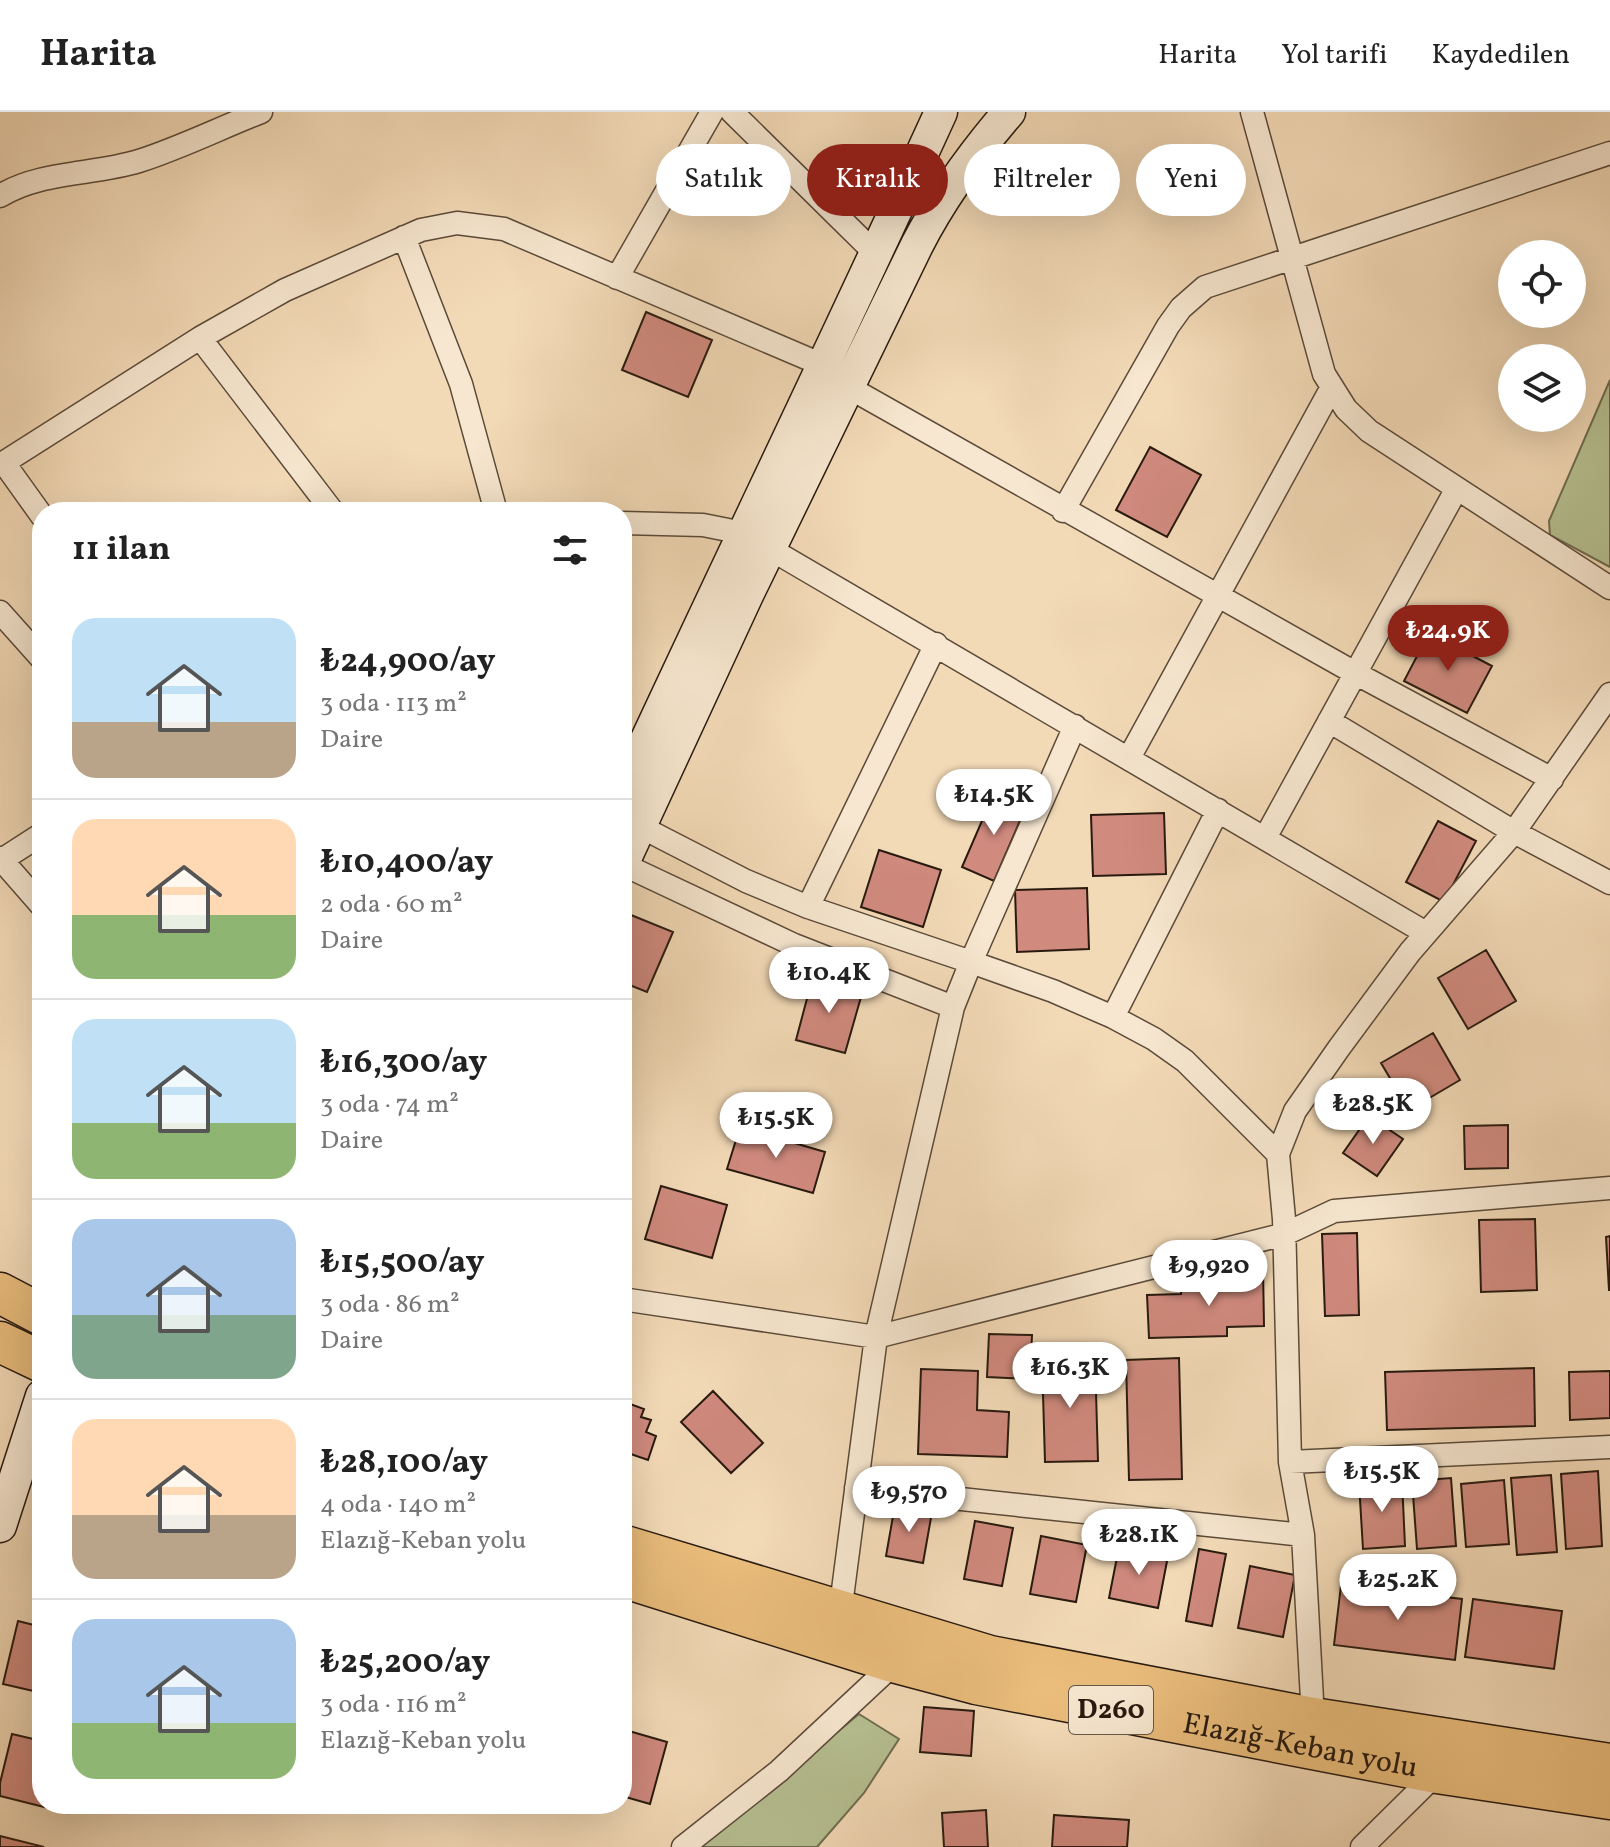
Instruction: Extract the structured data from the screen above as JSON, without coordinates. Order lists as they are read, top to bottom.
{
  "streets": {
    "highway": ["D260", "Elazığ-Keban yolu"]
  },
  "page": {
    "header": "Harita",
    "nav": ["Harita", "Yol tarifi", "Kaydedilen"],
    "chip": [
      "Satılık",
      "Kiralık",
      "Filtreler",
      "Yeni"
    ],
    "heading": "11 ilan",
    "list": [
      {
        "name": "₺24,900/ay",
        "note": "3 oda · 113 m² · Daire"
      },
      {
        "name": "₺10,400/ay",
        "note": "2 oda · 60 m² · Daire"
      },
      {
        "name": "₺16,300/ay",
        "note": "3 oda · 74 m² · Daire"
      },
      {
        "name": "₺15,500/ay",
        "note": "3 oda · 86 m² · Daire"
      },
      {
        "name": "₺28,100/ay",
        "note": "4 oda · 140 m² · Elazığ-Keban yolu"
      },
      {
        "name": "₺25,200/ay",
        "note": "3 oda · 116 m² · Elazığ-Keban yolu"
      }
    ],
    "price": [
      "₺24.9K",
      "₺14.5K",
      "₺10.4K",
      "₺28.5K",
      "₺15.5K",
      "₺9,920",
      "₺16.3K",
      "₺15.5K",
      "₺9,570",
      "₺28.1K",
      "₺25.2K"
    ]
  }
}
